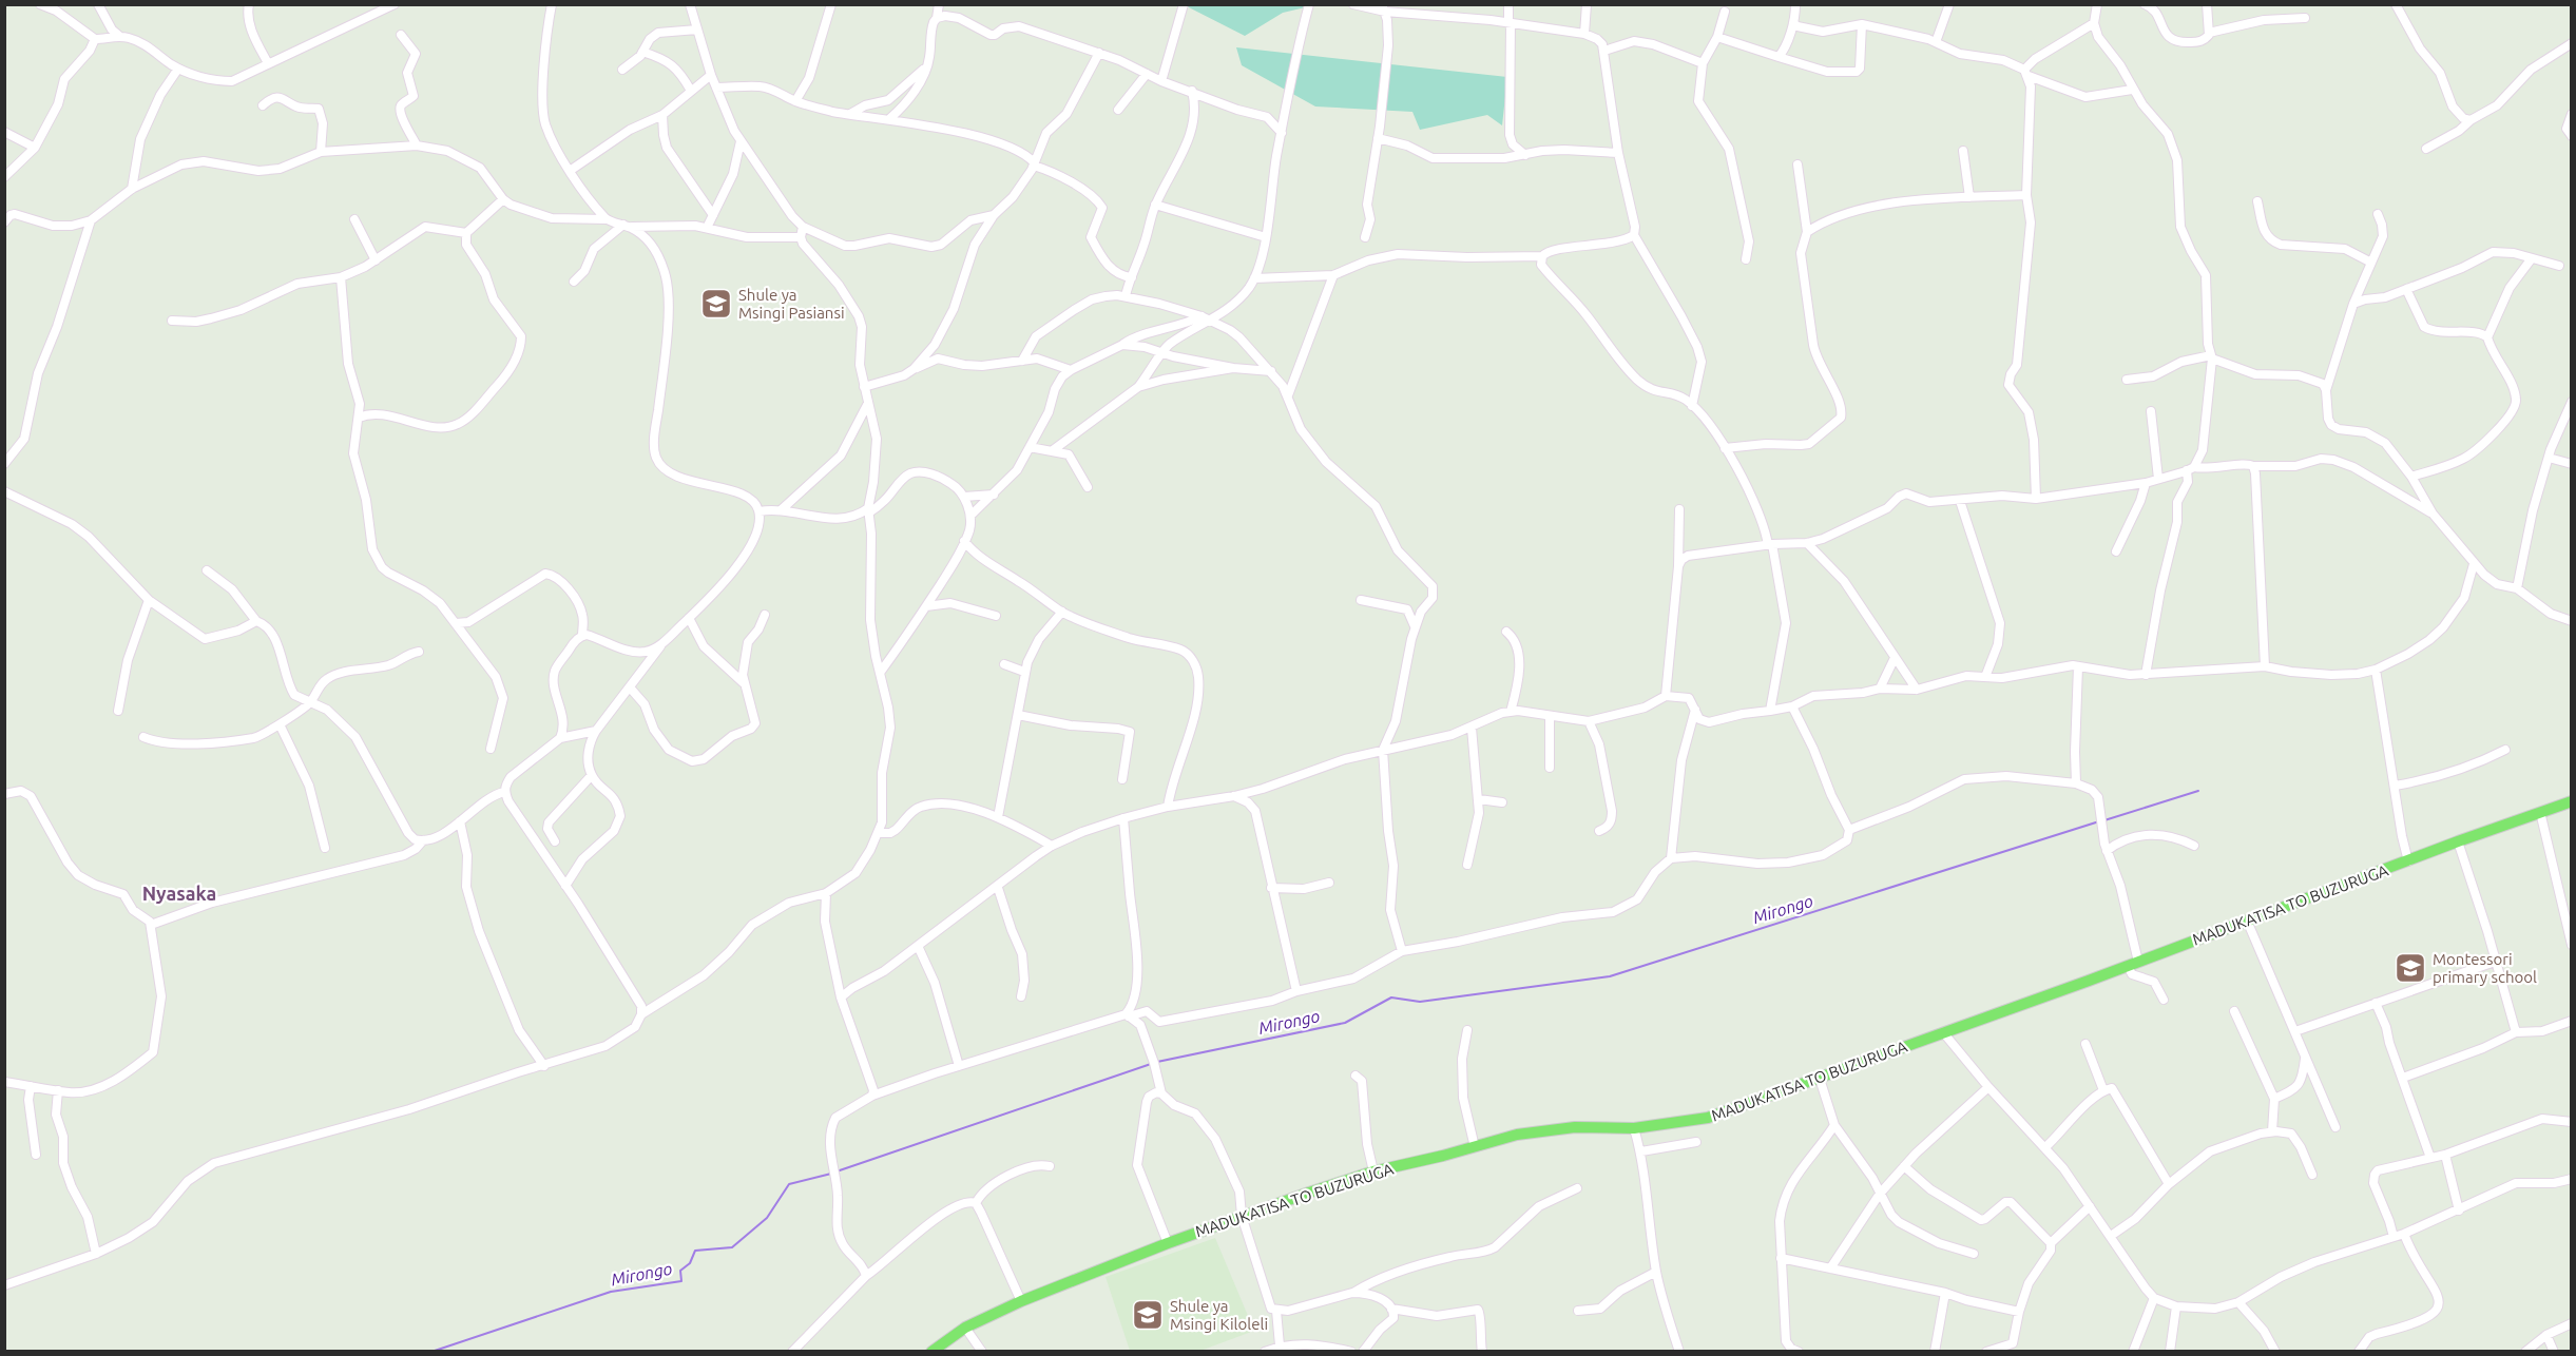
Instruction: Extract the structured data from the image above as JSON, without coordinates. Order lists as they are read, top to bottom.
{
  "streets": {
    "main road": ["MADUKATISA TO BUZURUGA"]
  },
  "districts": ["Nyasaka"],
  "water": ["Mirongo"],
  "places": {
    "school or university": ["Shule ya Msingi Pasiansi", "Montessori primary school", "Shule ya Msingi Kiloleli"]
  }
}
